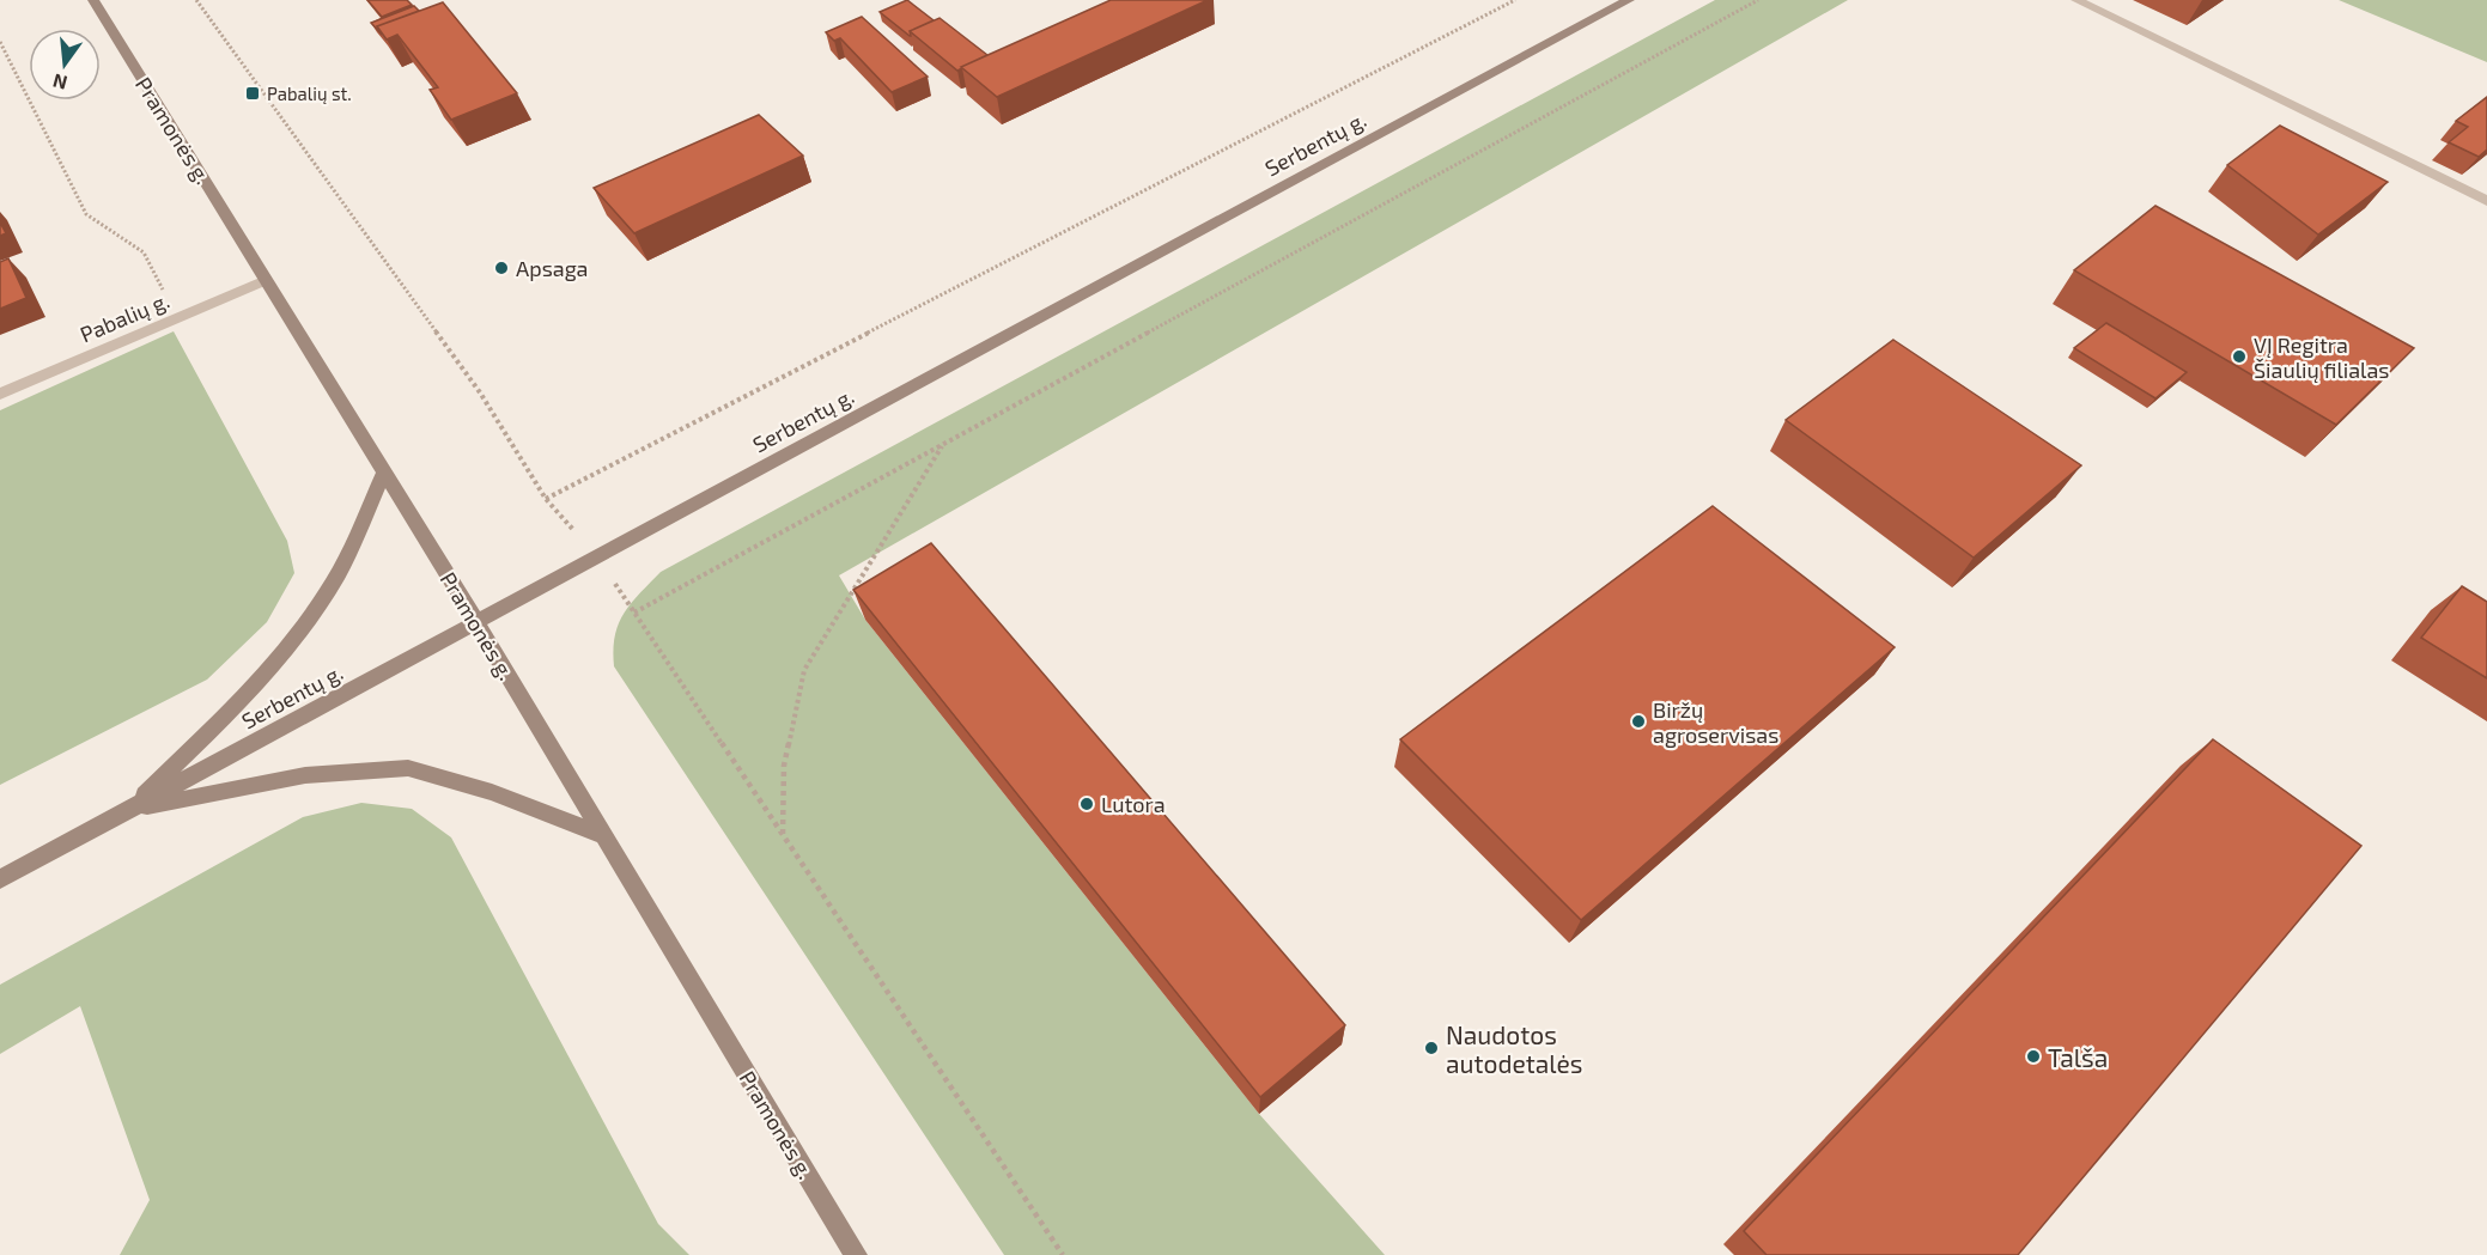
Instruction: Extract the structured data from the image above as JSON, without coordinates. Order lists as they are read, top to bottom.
{
  "streets": {
    "main road": ["Pramonės g.", "Serbentų g."],
    "street": ["Pabalių g."]
  },
  "crossings": [
    ["Pramonės g.", "Serbentų g."],
    ["Pramonės g.", "Pabalių g."]
  ],
  "places": {
    "transit": ["Pabalių st."],
    "other": [
      "Apsaga",
      "VĮ Regitra Šiaulių filialas",
      "Biržų agroservisas",
      "Lutora",
      "Naudotos autodetalės",
      "Talša"
    ]
  },
  "north": "bottom"
}
